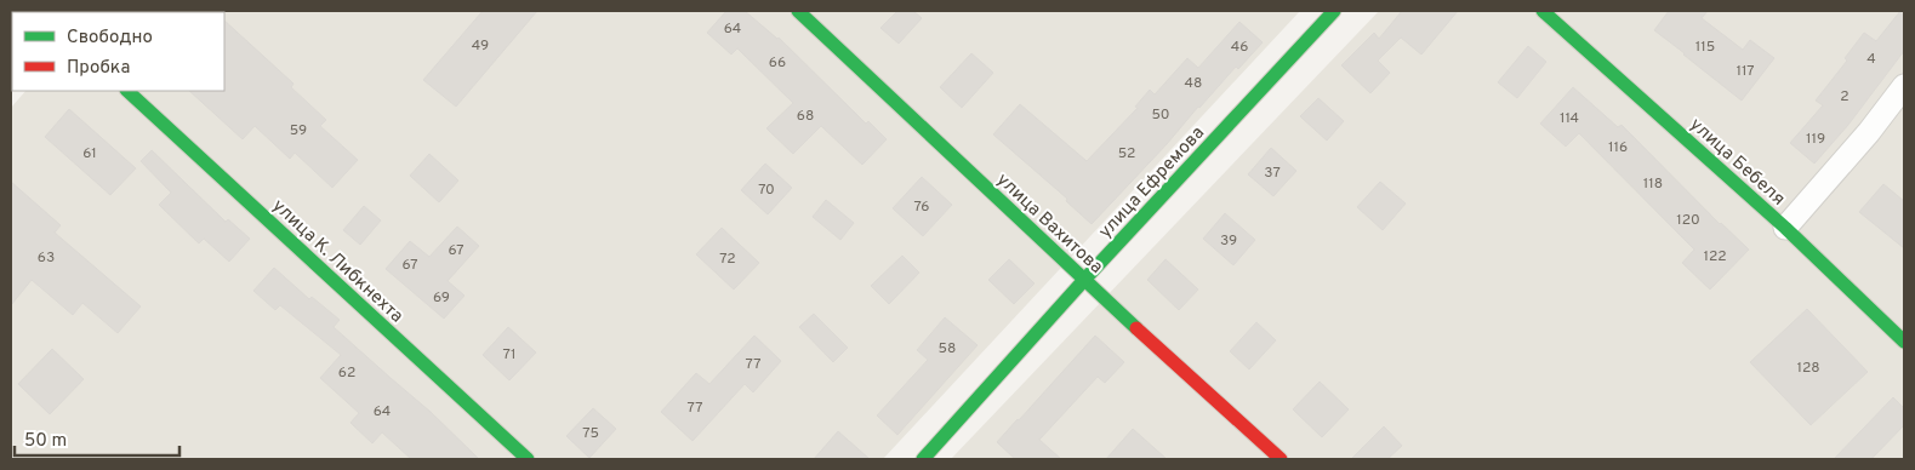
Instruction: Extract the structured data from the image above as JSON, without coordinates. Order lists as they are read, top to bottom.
{
  "streets": {
    "street": [
      "улица Бебеля",
      "улица Ефремова",
      "улица Вахитова",
      "улица К. Либкнехта"
    ]
  },
  "crossings": [
    ["улица Ефремова", "улица Вахитова"]
  ],
  "house_numbers": [
    "64",
    "49",
    "46",
    "115",
    "4",
    "66",
    "117",
    "48",
    "2",
    "50",
    "68",
    "114",
    "59",
    "119",
    "116",
    "61",
    "52",
    "37",
    "118",
    "70",
    "76",
    "120",
    "39",
    "67",
    "122",
    "63",
    "72",
    "67",
    "69",
    "58",
    "71",
    "77",
    "128",
    "62",
    "77",
    "64",
    "75"
  ],
  "legend": ["Свободно", "Пробка"],
  "scale_bar": "50 m"
}
